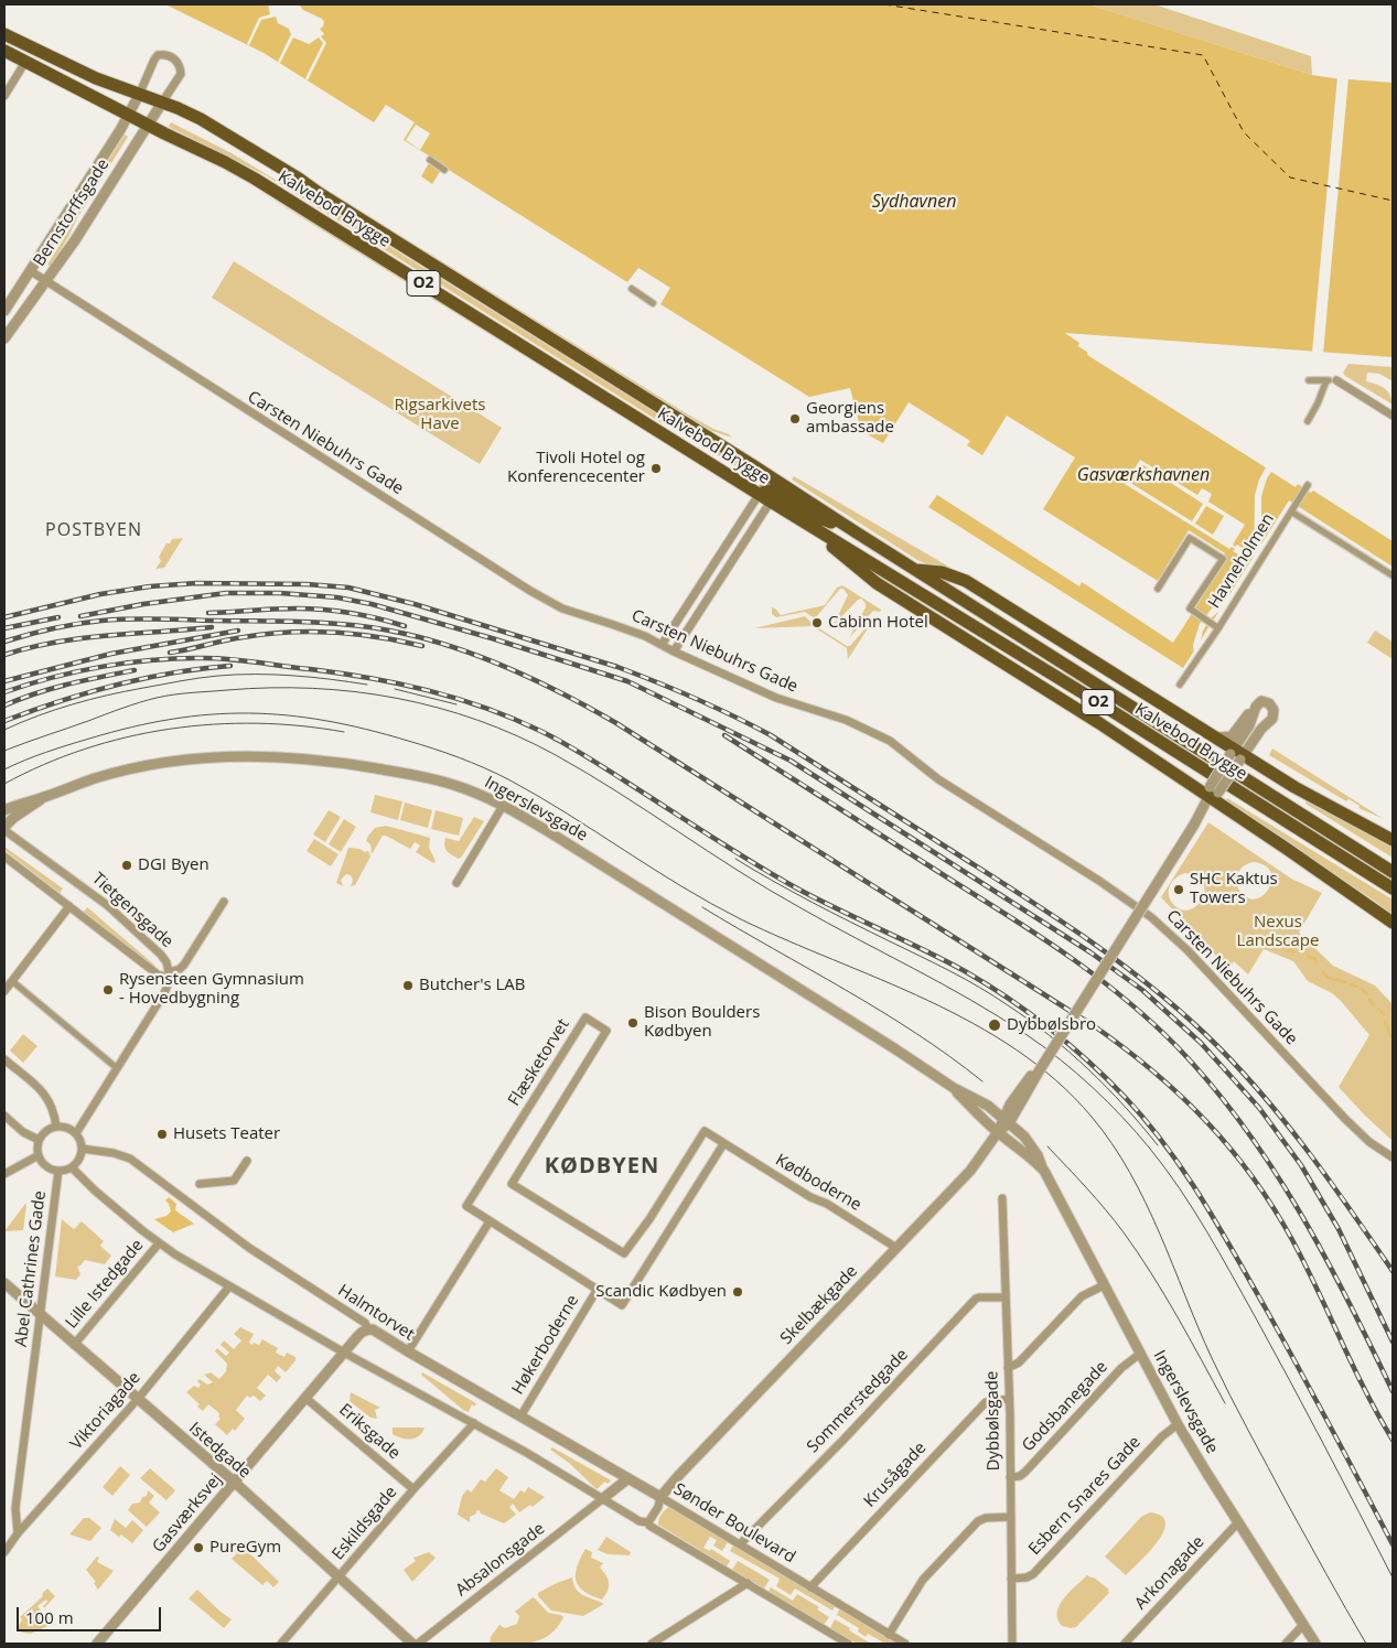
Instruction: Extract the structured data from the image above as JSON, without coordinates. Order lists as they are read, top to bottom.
{
  "streets": {
    "main road": ["Kalvebod Brygge", "O2"],
    "street": [
      "Bernstorffsgade",
      "Carsten Niebuhrs Gade",
      "Havneholmen",
      "Ingerslevsgade",
      "Tietgensgade",
      "Flæsketorvet",
      "Kødboderne",
      "Abel Cathrines Gade",
      "Lille Istedgade",
      "Skelbækgade",
      "Halmtorvet",
      "Høkerboderne",
      "Sommerstedgade",
      "Godsbanegade",
      "Viktoriagade",
      "Dybbølsgade",
      "Eriksgade",
      "Istedgade",
      "Krusågade",
      "Esbern Snares Gade",
      "Gasværksvej",
      "Eskildsgade",
      "Sønder Boulevard",
      "Absalonsgade",
      "Arkonagade"
    ]
  },
  "crossings": [
    ["Kalvebod Brygge", "Bernstorffsgade"],
    ["Bernstorffsgade", "Carsten Niebuhrs Gade"],
    ["Ingerslevsgade", "Tietgensgade"],
    ["Ingerslevsgade", "Skelbækgade"],
    ["Ingerslevsgade", "Godsbanegade"],
    ["Ingerslevsgade", "Esbern Snares Gade"],
    ["Ingerslevsgade", "Arkonagade"],
    ["Flæsketorvet", "Kødboderne"],
    ["Flæsketorvet", "Høkerboderne"],
    ["Kødboderne", "Skelbækgade"],
    ["Abel Cathrines Gade", "Halmtorvet"],
    ["Abel Cathrines Gade", "Viktoriagade"],
    ["Abel Cathrines Gade", "Istedgade"],
    ["Lille Istedgade", "Istedgade"],
    ["Skelbækgade", "Halmtorvet"],
    ["Skelbækgade", "Sønder Boulevard"],
    ["Halmtorvet", "Høkerboderne"],
    ["Halmtorvet", "Gasværksvej"],
    ["Halmtorvet", "Sønder Boulevard"],
    ["Sommerstedgade", "Dybbølsgade"],
    ["Sommerstedgade", "Sønder Boulevard"],
    ["Godsbanegade", "Dybbølsgade"],
    ["Viktoriagade", "Istedgade"],
    ["Dybbølsgade", "Krusågade"],
    ["Dybbølsgade", "Esbern Snares Gade"],
    ["Eriksgade", "Gasværksvej"],
    ["Eriksgade", "Eskildsgade"],
    ["Istedgade", "Gasværksvej"],
    ["Istedgade", "Eskildsgade"],
    ["Krusågade", "Sønder Boulevard"]
  ],
  "districts": ["POSTBYEN", "KØDBYEN"],
  "water": ["Sydhavnen", "Gasværkshavnen"],
  "parks": ["Rigsarkivets Have", "Nexus Landscape"],
  "places": [
    "Georgiens ambassade",
    "Tivoli Hotel og Konferencecenter",
    "Cabinn Hotel",
    "DGI Byen",
    "SHC Kaktus Towers",
    "Butcher's LAB",
    "Rysensteen Gymnasium - Hovedbygning",
    "Bison Boulders Kødbyen",
    "Dybbølsbro",
    "Husets Teater",
    "Scandic Kødbyen",
    "PureGym"
  ],
  "scale_bar": "100 m"
}
